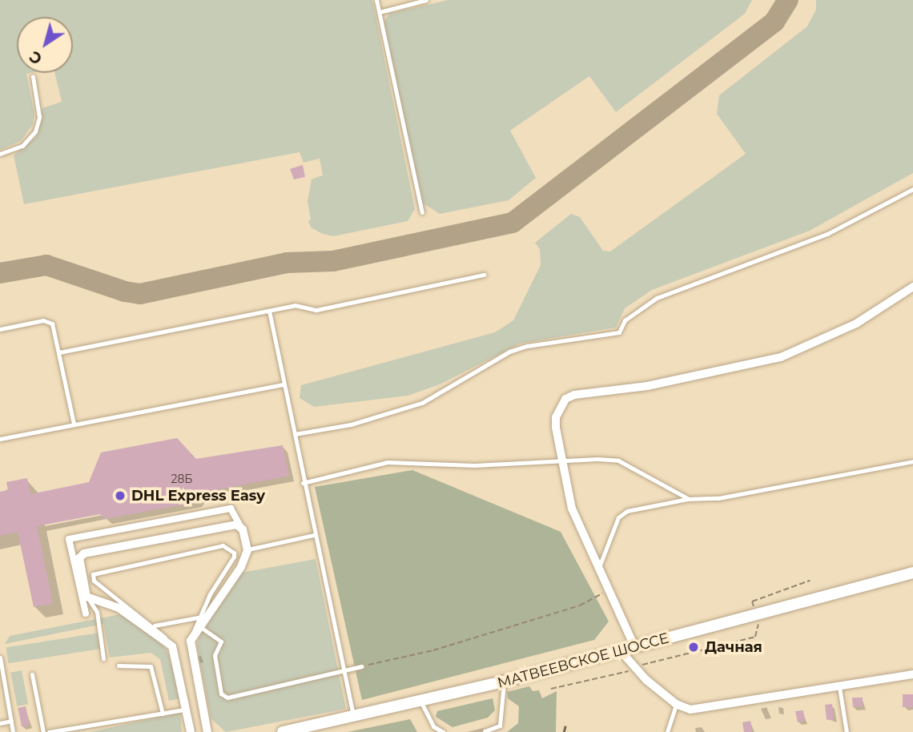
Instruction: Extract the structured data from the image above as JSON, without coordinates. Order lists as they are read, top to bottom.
{
  "streets": {
    "main road": ["МАТВЕЕВСКОЕ ШОССЕ"]
  },
  "places": ["DHL Express Easy", "Дачная"],
  "house_numbers": ["28Б"],
  "north": "bottom left"
}
